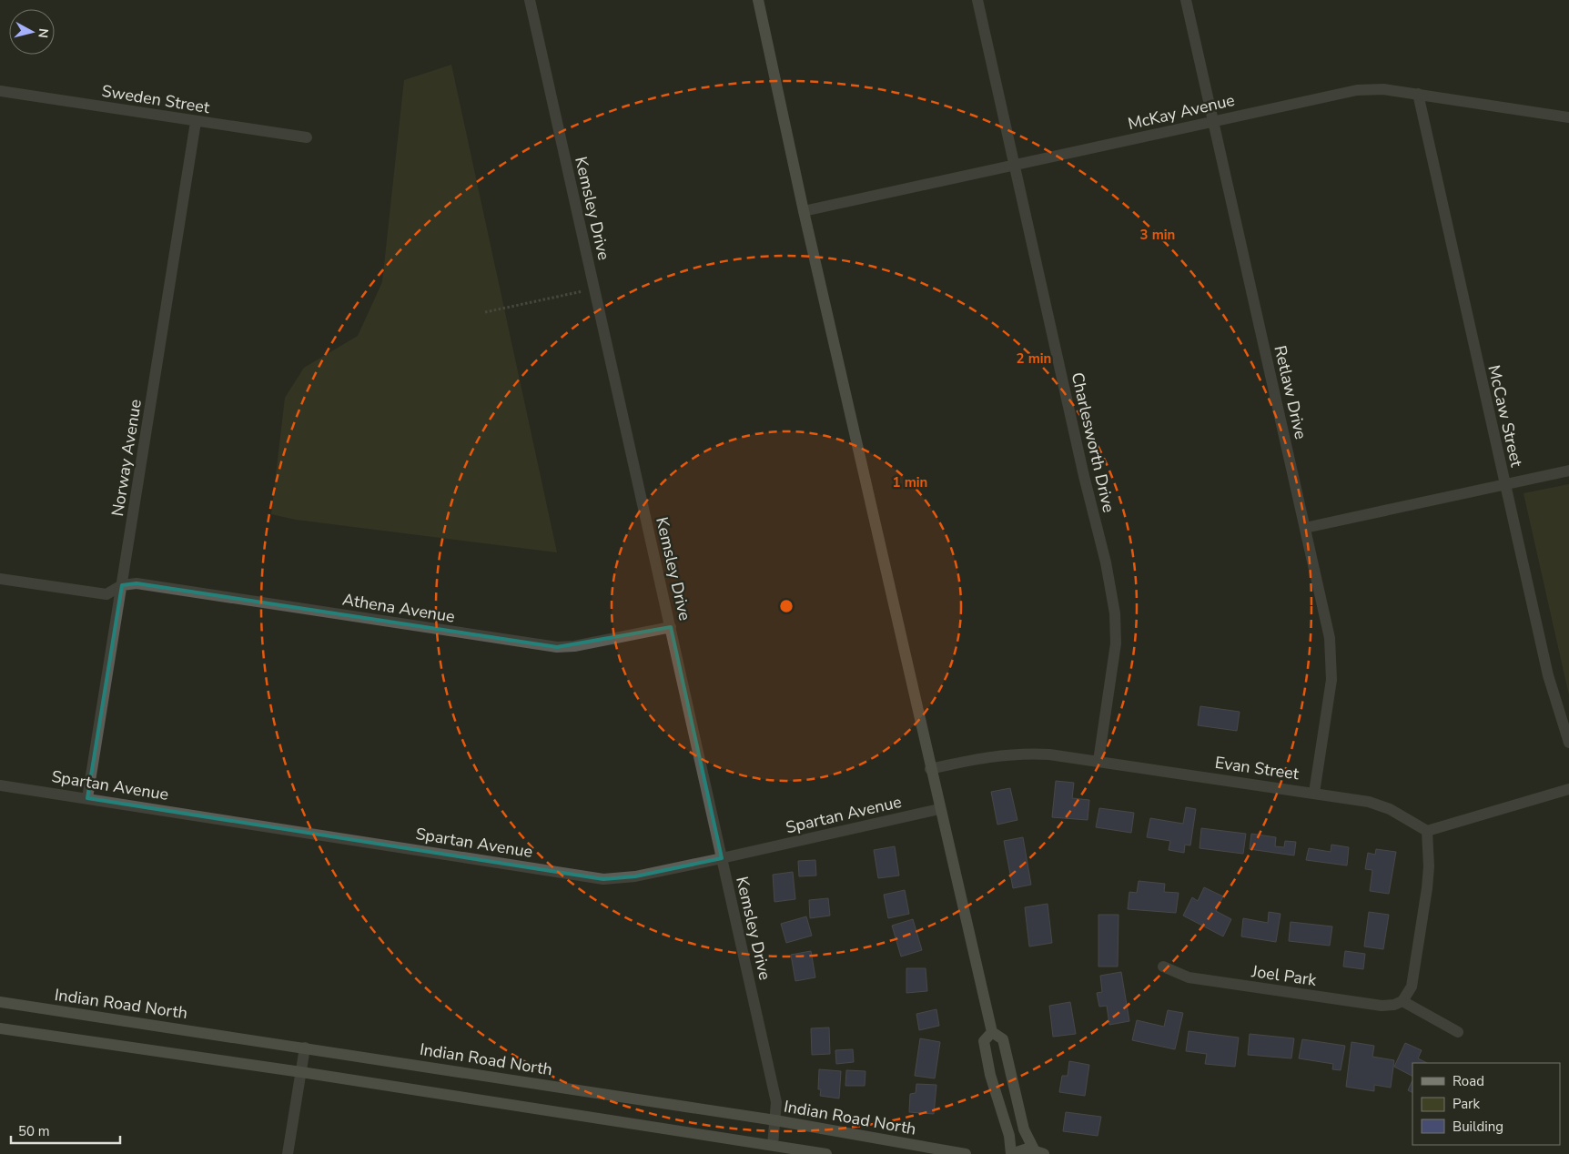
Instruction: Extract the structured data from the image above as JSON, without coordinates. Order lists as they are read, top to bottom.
{
  "streets": {
    "main road": ["Indian Road North"],
    "street": [
      "Sweden Street",
      "McKay Avenue",
      "Kemsley Drive",
      "Retlaw Drive",
      "McCaw Street",
      "Charlesworth Drive",
      "Norway Avenue",
      "Athena Avenue",
      "Evan Street",
      "Spartan Avenue",
      "Joel Park"
    ]
  },
  "crossings": [
    ["Sweden Street", "Norway Avenue"],
    ["McKay Avenue", "Retlaw Drive"],
    ["McKay Avenue", "McCaw Street"],
    ["McKay Avenue", "Charlesworth Drive"],
    ["Kemsley Drive", "Athena Avenue"],
    ["Kemsley Drive", "Spartan Avenue"],
    ["Kemsley Drive", "Indian Road North"],
    ["Retlaw Drive", "Evan Street"],
    ["Charlesworth Drive", "Evan Street"],
    ["Norway Avenue", "Athena Avenue"],
    ["Norway Avenue", "Spartan Avenue"]
  ],
  "legend": ["Road", "Park", "Building"],
  "scale_bar": "50 m",
  "north": "right",
  "rings": ["3 min", "2 min", "1 min"]
}
